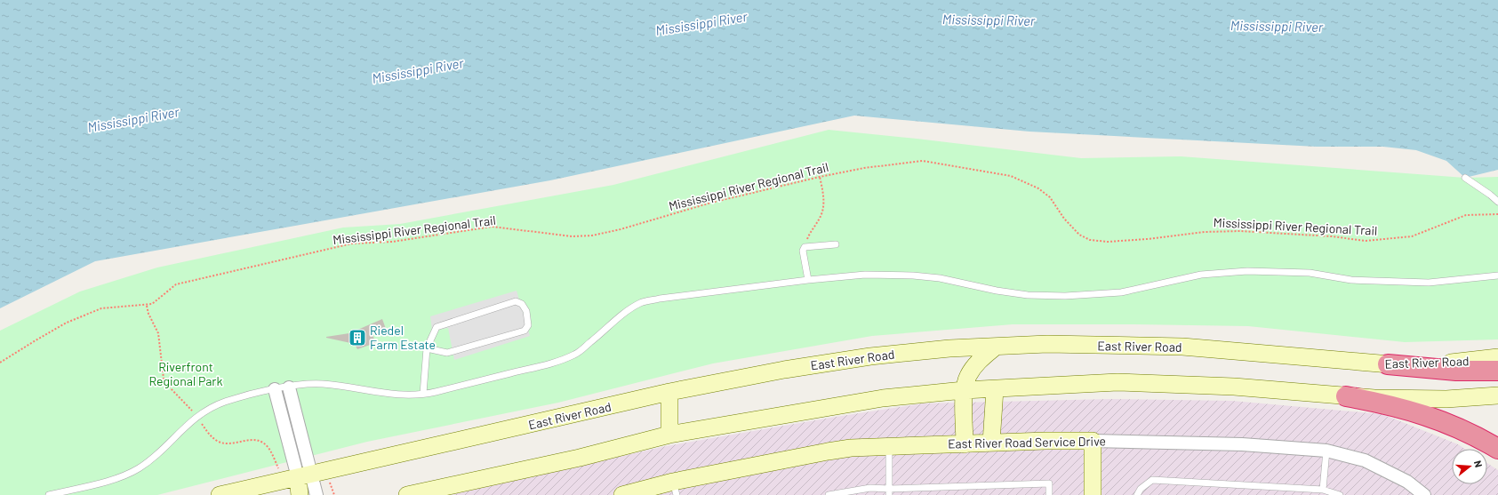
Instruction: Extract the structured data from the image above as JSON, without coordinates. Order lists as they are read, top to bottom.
{
  "streets": {
    "street": ["East River Road", "East River Road Service Drive"],
    "path": ["Mississippi River Regional Trail"]
  },
  "water": ["Mississippi River"],
  "parks": ["Riverfront Regional Park"],
  "places": {
    "building": ["Riedel Farm Estate"]
  },
  "north": "right"
}
